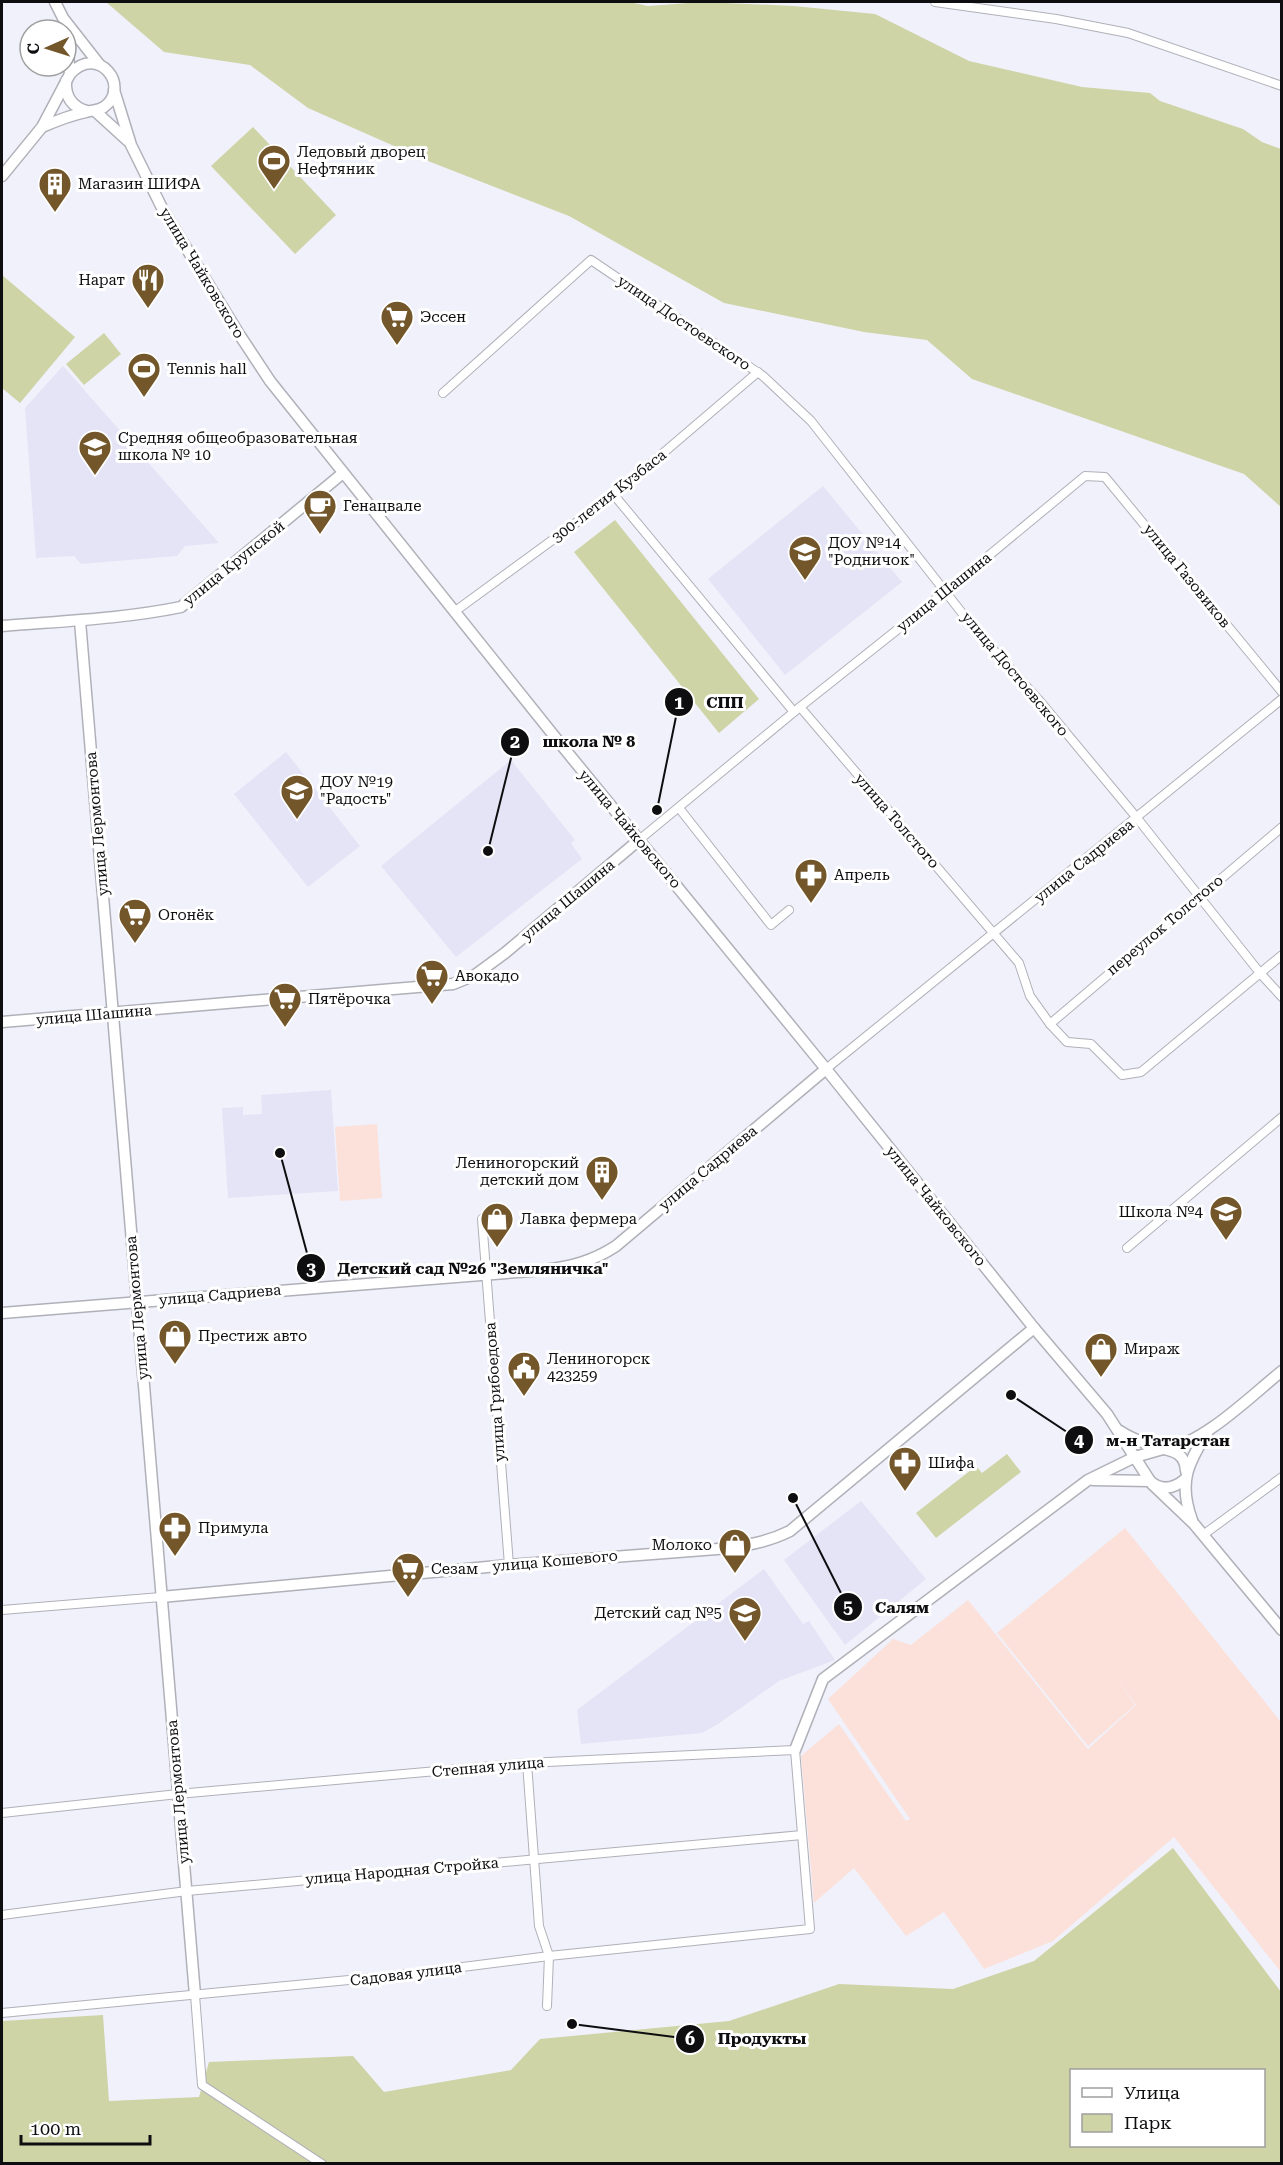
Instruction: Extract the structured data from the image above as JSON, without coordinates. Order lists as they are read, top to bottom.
{
  "streets": {
    "street": [
      "улица Чайковского",
      "улица Достоевского",
      "300-летия Кузбаса",
      "улица Крупской",
      "улица Газовиков",
      "улица Шашина",
      "улица Толстого",
      "улица Лермонтова",
      "улица Садриева",
      "переулок Толстого",
      "улица Грибоедова",
      "улица Кошевого",
      "Степная улица",
      "улица Народная Стройка",
      "Садовая улица"
    ]
  },
  "crossings": [
    ["улица Чайковского", "300-летия Кузбаса"],
    ["улица Чайковского", "улица Крупской"],
    ["улица Чайковского", "улица Шашина"],
    ["улица Чайковского", "улица Садриева"],
    ["улица Чайковского", "улица Кошевого"],
    ["улица Достоевского", "300-летия Кузбаса"],
    ["улица Достоевского", "улица Шашина"],
    ["улица Достоевского", "улица Толстого"],
    ["улица Достоевского", "улица Садриева"],
    ["улица Достоевского", "переулок Толстого"],
    ["300-летия Кузбаса", "улица Толстого"],
    ["улица Крупской", "улица Лермонтова"],
    ["улица Газовиков", "улица Шашина"],
    ["улица Шашина", "улица Толстого"],
    ["улица Шашина", "улица Лермонтова"],
    ["улица Толстого", "улица Садриева"],
    ["улица Толстого", "переулок Толстого"],
    ["улица Лермонтова", "улица Садриева"],
    ["улица Лермонтова", "улица Кошевого"],
    ["улица Лермонтова", "Степная улица"],
    ["улица Лермонтова", "улица Народная Стройка"],
    ["улица Лермонтова", "Садовая улица"],
    ["улица Садриева", "улица Грибоедова"],
    ["улица Грибоедова", "улица Кошевого"],
    ["улица Народная Стройка", "Садовая улица"]
  ],
  "places": {
    "sports": ["Ледовый дворец Нефтяник", "Tennis hall"],
    "building": ["Магазин ШИФА", "Лениногорский детский дом"],
    "restaurant": ["Нарат"],
    "supermarket": [
      "Эссен",
      "Огонёк",
      "Авокадо",
      "Пятёрочка",
      "Сезам"
    ],
    "school or university": [
      "Средняя общеобразовательная школа № 10",
      "ДОУ №14 \"Родничок\"",
      "ДОУ №19 \"Радость\"",
      "Школа №4",
      "Детский сад №5"
    ],
    "cafe": ["Генацвале"],
    "other": [
      "СПП",
      "школа № 8",
      "Детский сад №26 \"Земляничка\"",
      "м-н Татарстан",
      "Салям",
      "Продукты"
    ],
    "pharmacy": ["Апрель", "Шифа", "Примула"],
    "shop": [
      "Лавка фермера",
      "Престиж авто",
      "Мираж",
      "Молоко"
    ],
    "public building": ["Лениногорск 423259"]
  },
  "legend": ["Улица", "Парк"],
  "scale_bar": "100 m",
  "north": "left"
}
